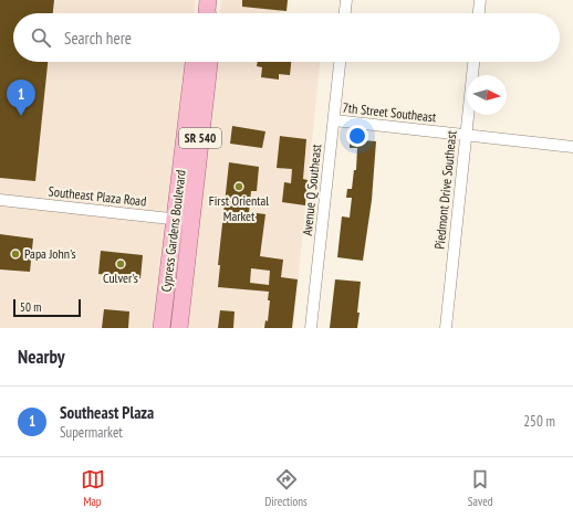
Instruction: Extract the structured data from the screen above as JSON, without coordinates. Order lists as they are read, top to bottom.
{
  "streets": {
    "main road": ["SR 540", "Cypress Gardens Boulevard"],
    "street": [
      "7th Street Southeast",
      "Avenue Q Southeast",
      "Piedmont Drive Southeast",
      "Southeast Plaza Road"
    ]
  },
  "crossings": [
    ["7th Street Southeast", "Avenue Q Southeast"],
    ["7th Street Southeast", "Piedmont Drive Southeast"],
    ["Southeast Plaza Road", "Cypress Gardens Boulevard"]
  ],
  "places": ["First Oriental Market", "Papa John's", "Culver's"],
  "scale_bar": "50 m",
  "north": "right",
  "page": {
    "search": "Search here",
    "pins": "1",
    "scale": "50 m",
    "heading": "Nearby",
    "list": [
      {
        "mark": "1",
        "name": "Southeast Plaza",
        "note": "Supermarket",
        "value": "250 m"
      }
    ],
    "nav": ["Map", "Directions", "Saved"]
  }
}
